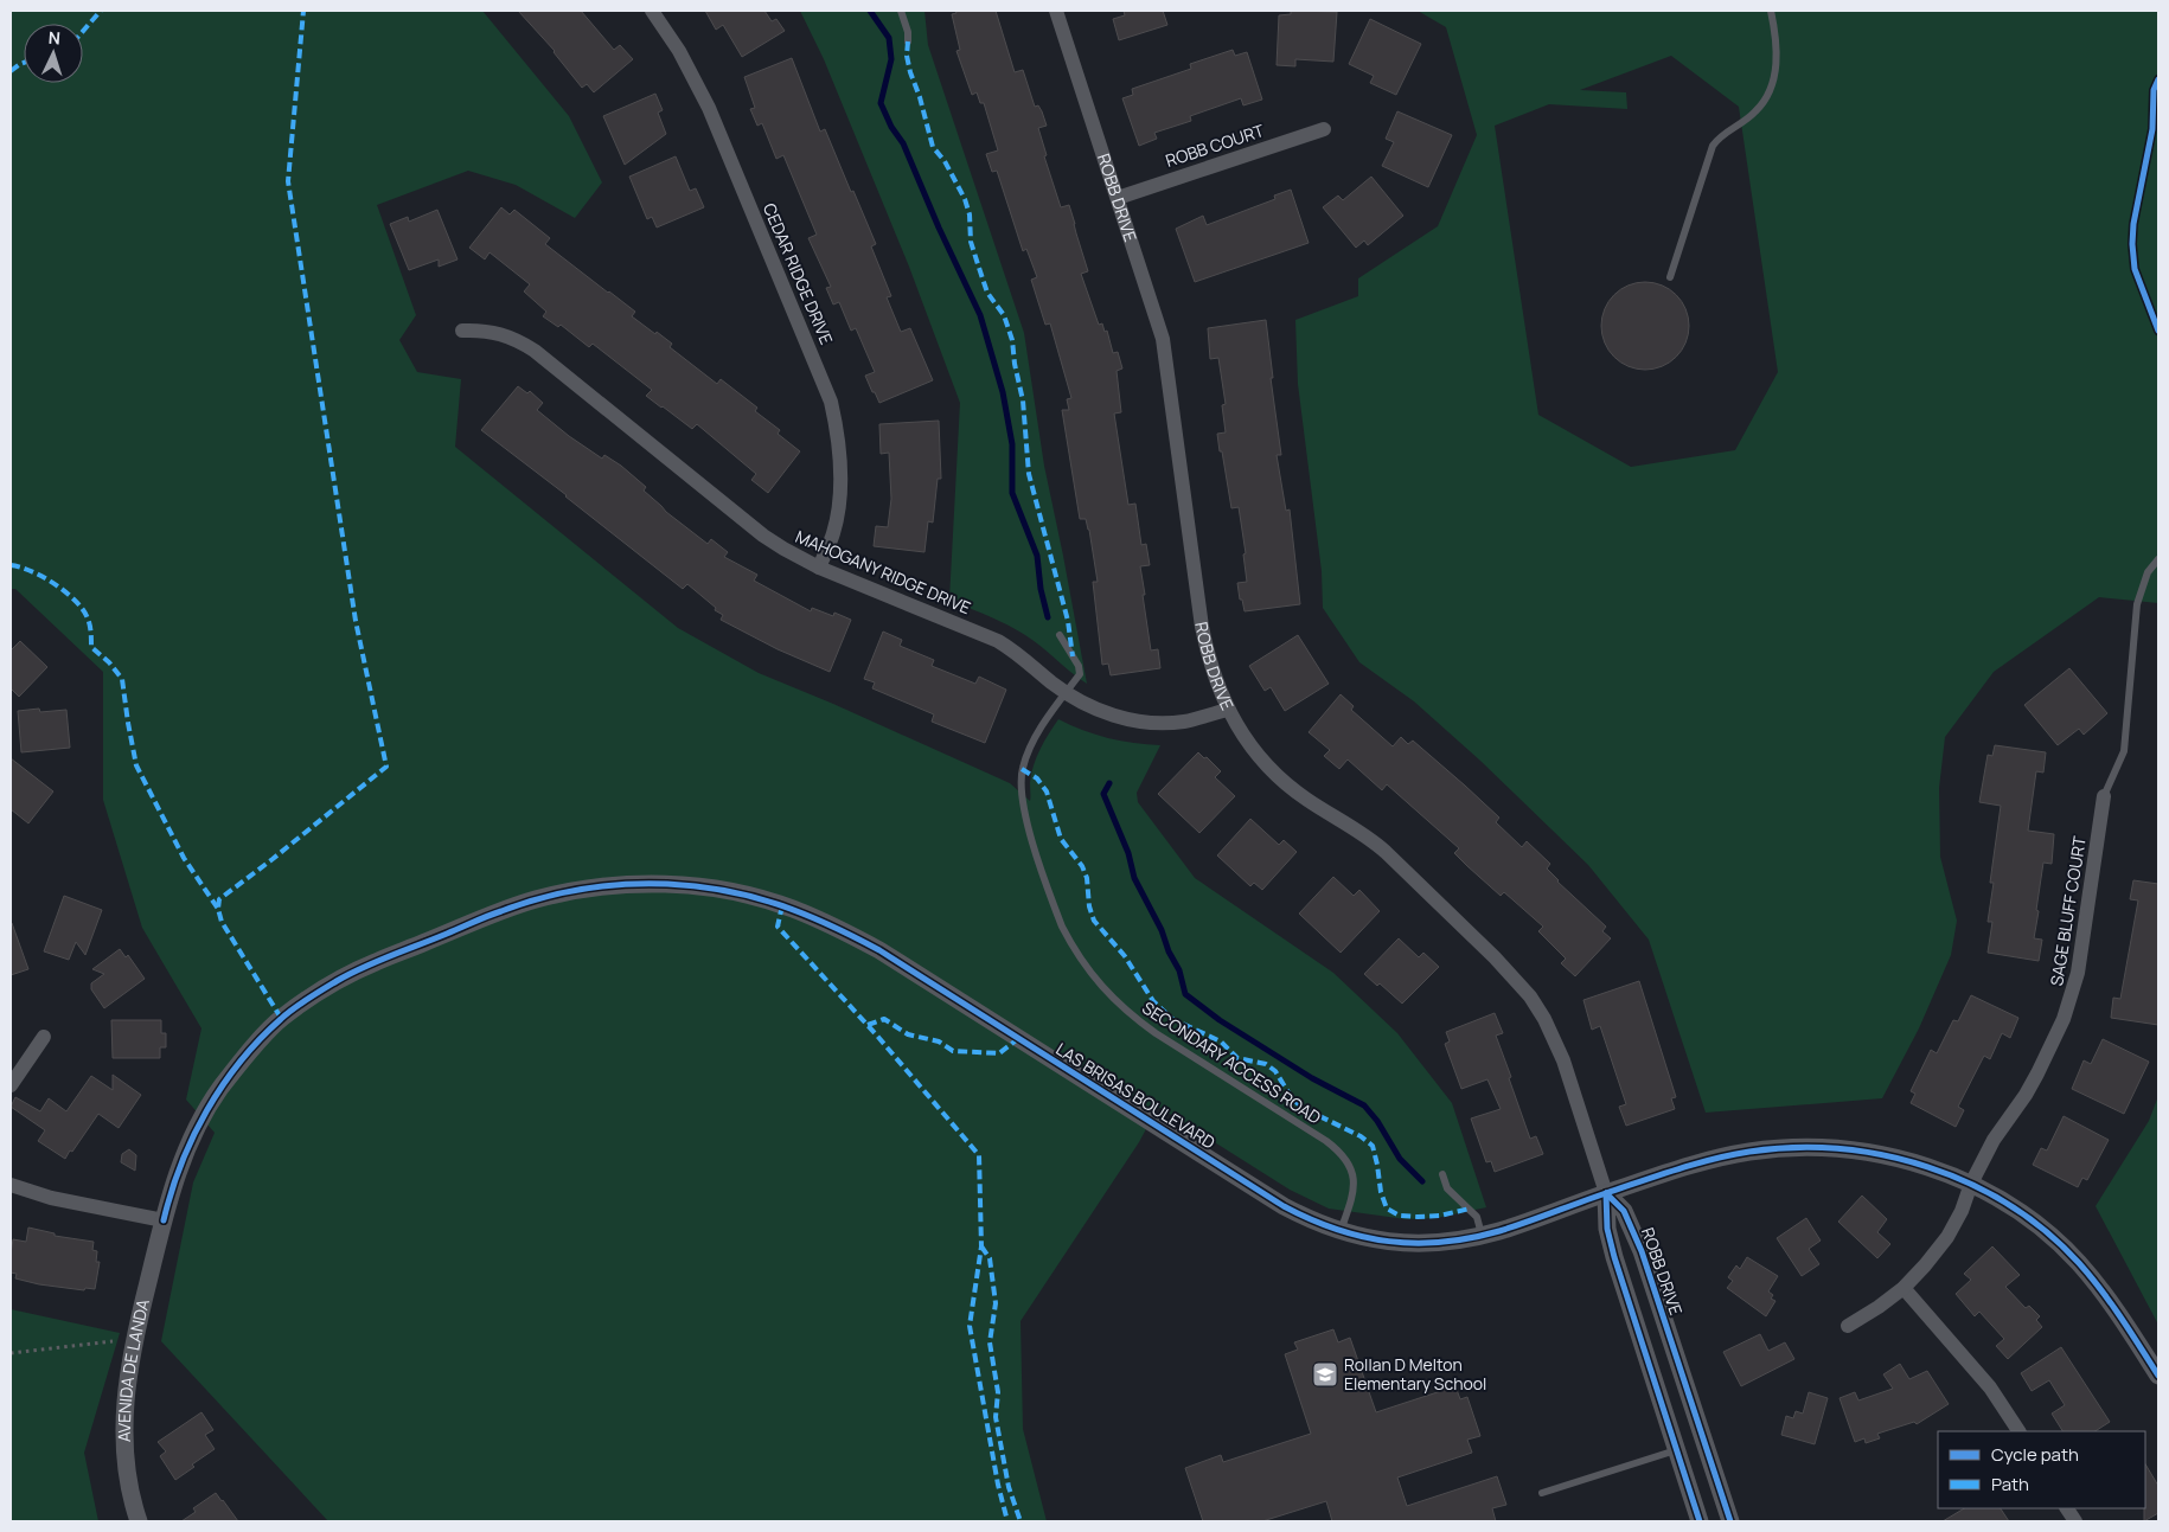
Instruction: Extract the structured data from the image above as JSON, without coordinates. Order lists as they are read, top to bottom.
{
  "streets": {
    "street": [
      "ROBB COURT",
      "ROBB DRIVE",
      "CEDAR RIDGE DRIVE",
      "MAHOGANY RIDGE DRIVE",
      "SAGE BLUFF COURT",
      "LAS BRISAS BOULEVARD",
      "AVENIDA DE LANDA"
    ],
    "lane": ["SECONDARY ACCESS ROAD"]
  },
  "crossings": [
    ["ROBB COURT", "ROBB DRIVE"],
    ["ROBB DRIVE", "MAHOGANY RIDGE DRIVE"],
    ["ROBB DRIVE", "LAS BRISAS BOULEVARD"],
    ["CEDAR RIDGE DRIVE", "MAHOGANY RIDGE DRIVE"],
    ["MAHOGANY RIDGE DRIVE", "SECONDARY ACCESS ROAD"],
    ["SAGE BLUFF COURT", "LAS BRISAS BOULEVARD"],
    ["SECONDARY ACCESS ROAD", "LAS BRISAS BOULEVARD"],
    ["LAS BRISAS BOULEVARD", "AVENIDA DE LANDA"]
  ],
  "places": {
    "school or university": ["Rollan D Melton Elementary School"]
  },
  "legend": ["Cycle path", "Path"],
  "north": "top"
}
